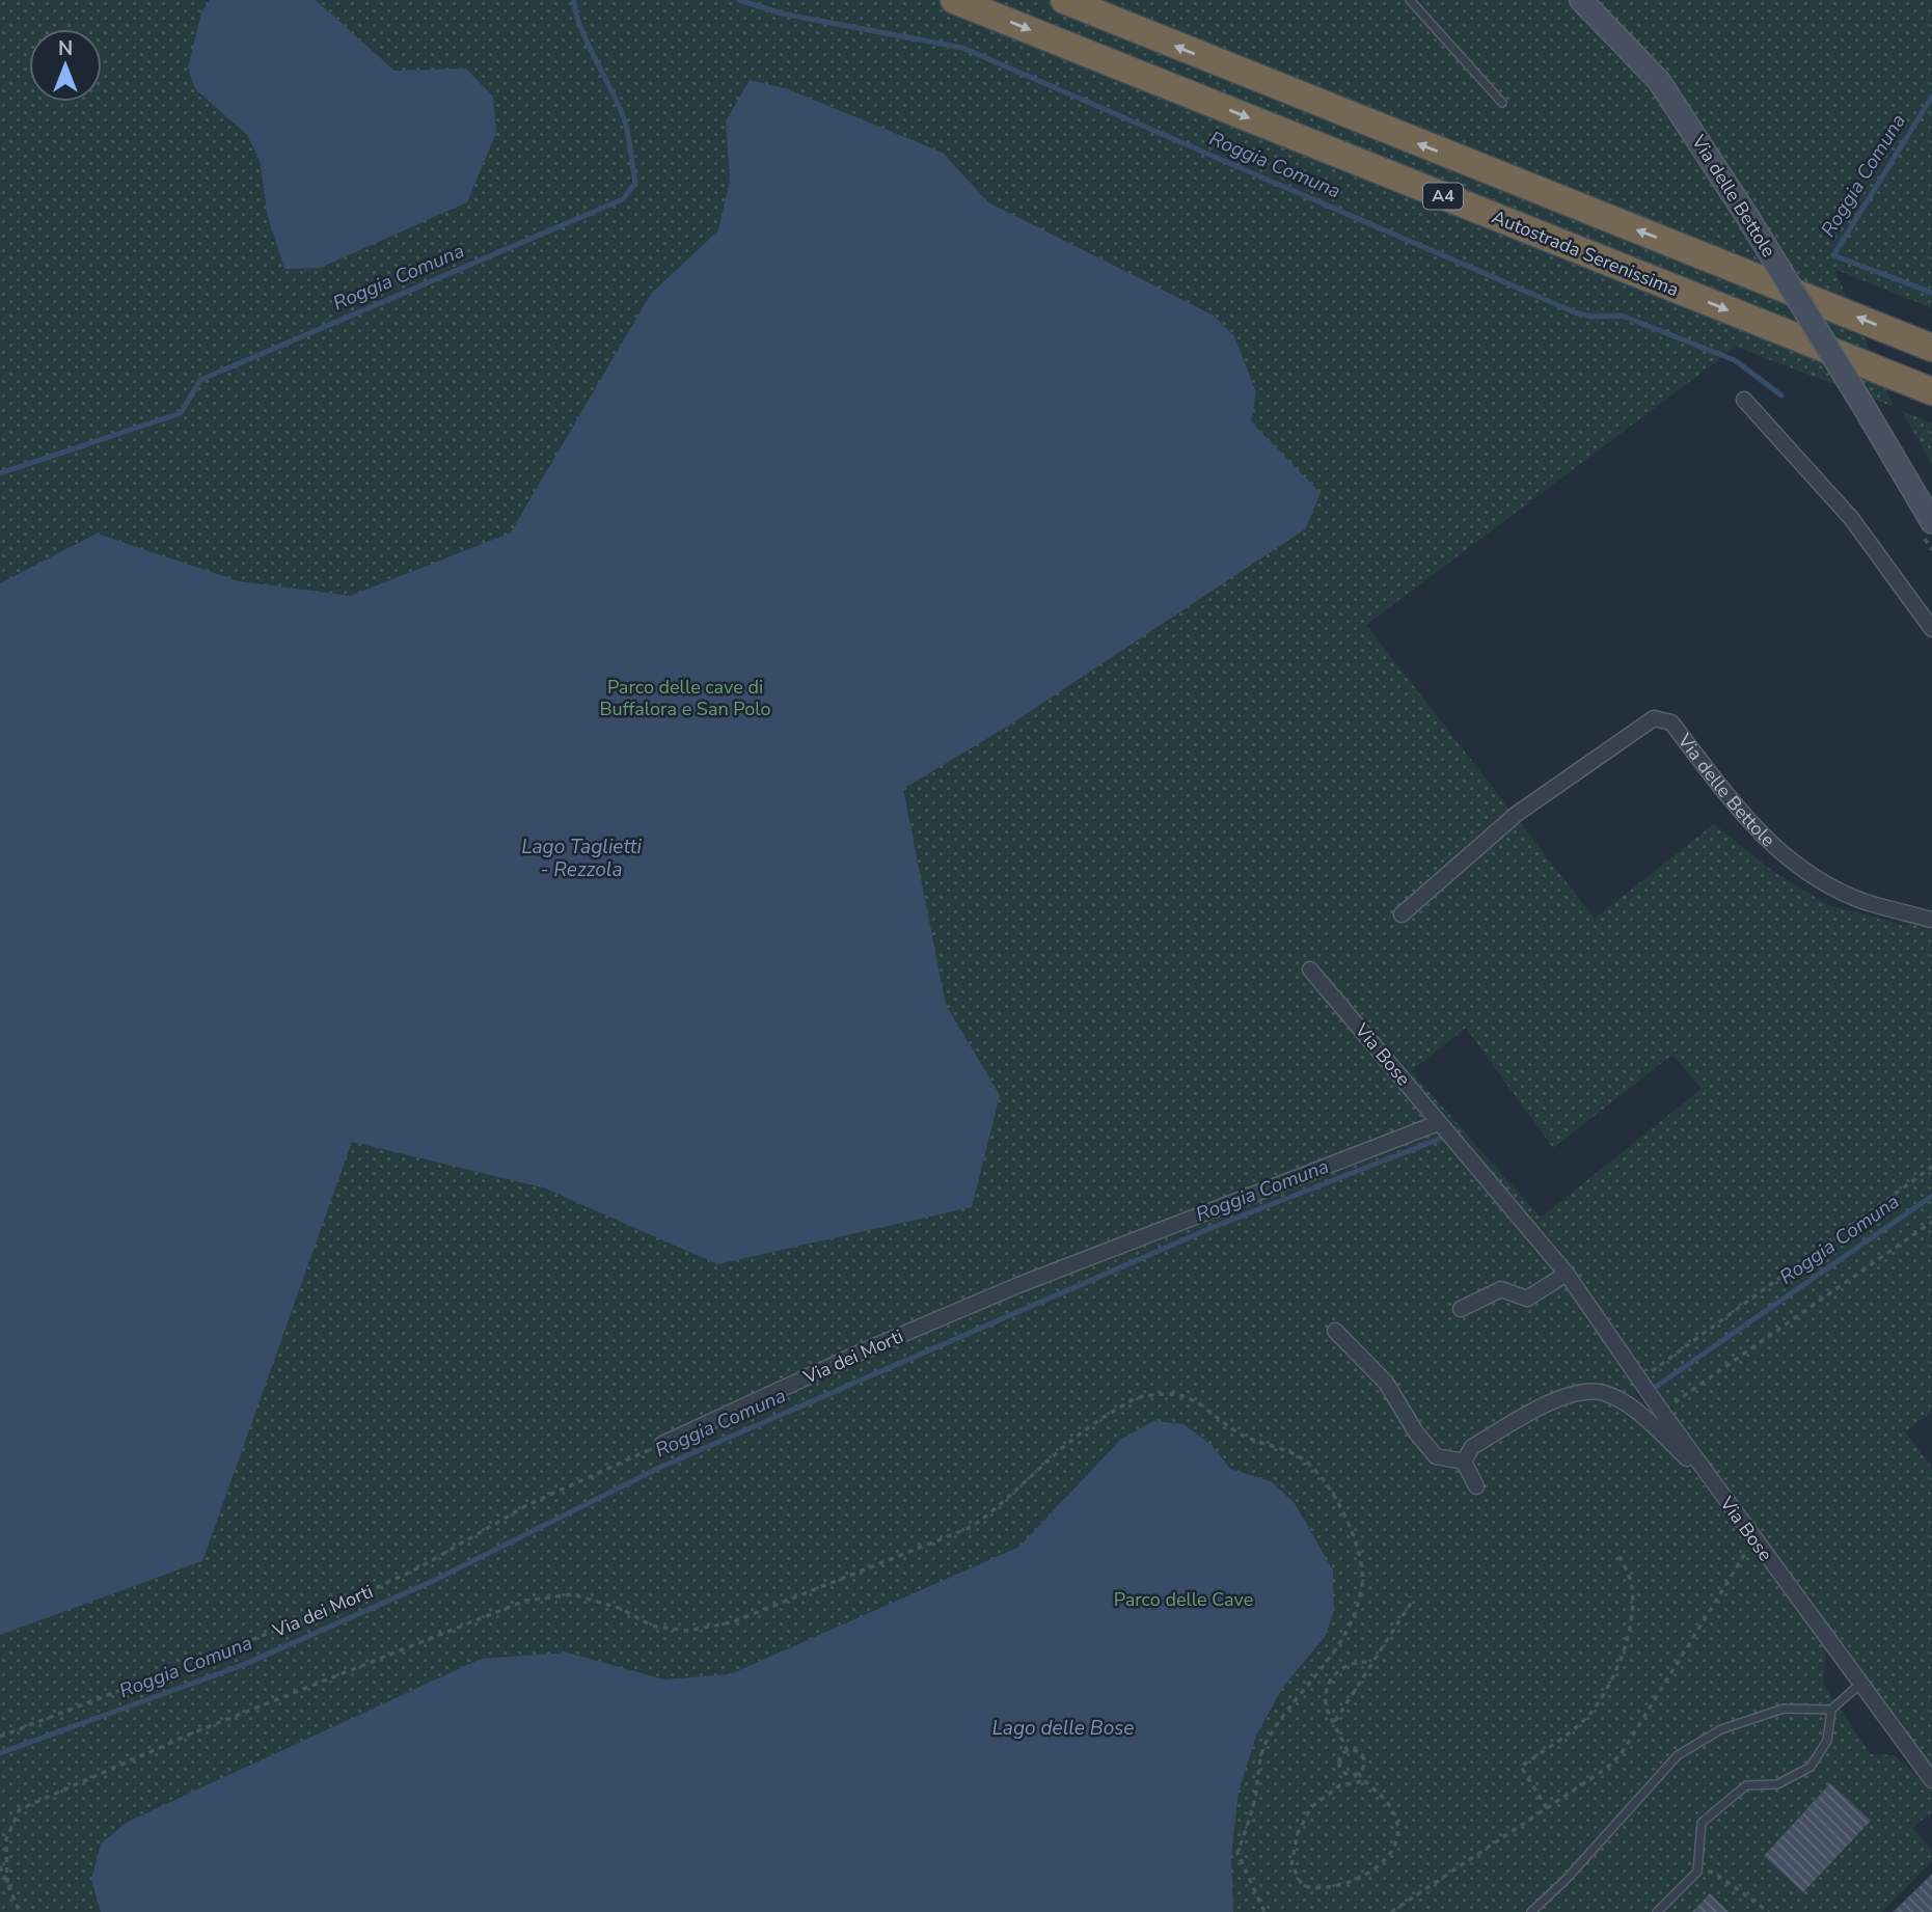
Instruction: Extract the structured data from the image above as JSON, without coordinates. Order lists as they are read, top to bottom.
{
  "streets": {
    "highway": ["A4", "Autostrada Serenissima"],
    "main road": ["Via delle Bettole"],
    "street": ["Via Bose", "Via dei Morti"]
  },
  "crossings": [
    ["Via Bose", "Via dei Morti"]
  ],
  "water": ["Roggia Comuna", "Lago Taglietti - Rezzola", "Lago delle Bose"],
  "parks": ["Parco delle cave di Buffalora e San Polo", "Parco delle Cave"],
  "north": "top"
}
